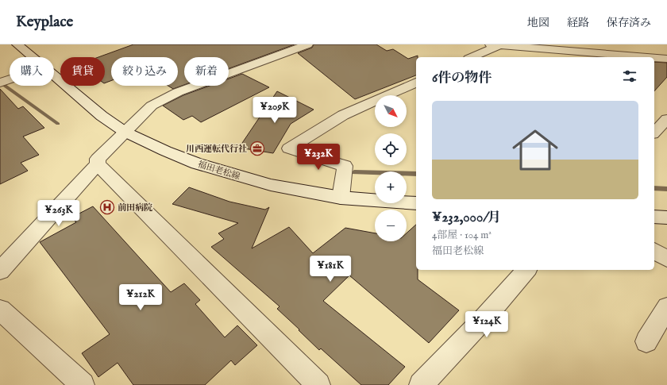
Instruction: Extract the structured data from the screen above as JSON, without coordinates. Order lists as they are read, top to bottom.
{
  "streets": {
    "street": ["福田老松線"]
  },
  "places": {
    "office": ["川西運転代行社"],
    "hospital": ["前田病院"]
  },
  "north": "bottom right",
  "page": {
    "header": "Keyplace",
    "nav": ["地図", "経路", "保存済み"],
    "chip": [
      "購入",
      "賃貸",
      "絞り込み",
      "新着"
    ],
    "heading": "6件の物件",
    "map_buttons": ["+", "−"],
    "list": [
      {
        "name": "¥232,000/月",
        "note": "4部屋 · 104 m² · 福田老松線"
      }
    ],
    "price": [
      "¥209K",
      "¥232K",
      "¥263K",
      "¥181K",
      "¥212K",
      "¥124K"
    ]
  }
}
